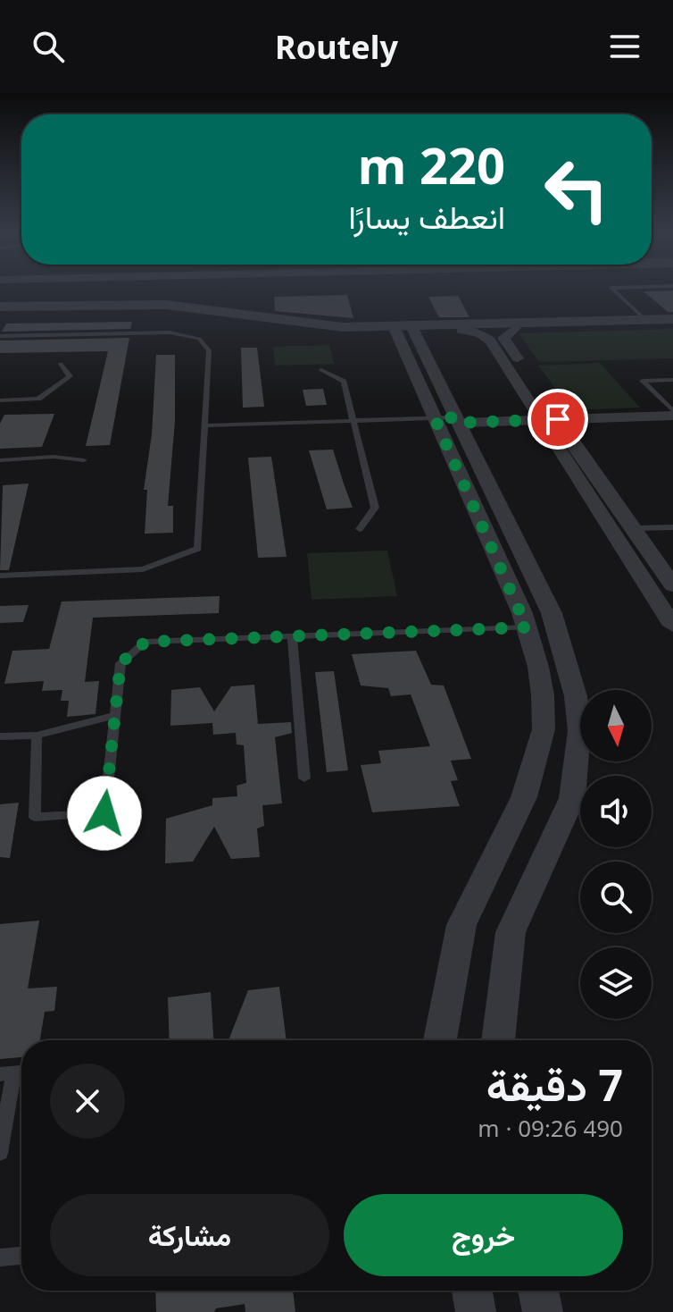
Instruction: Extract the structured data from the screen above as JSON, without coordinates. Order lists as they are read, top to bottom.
{
  "north": "bottom",
  "page": {
    "header": "Routely",
    "turn": ["220 m", "انعطف يسارًا"],
    "heading": ["7 دقيقة", "490 m · 09:26"],
    "buttons": ["خروج", "مشاركة"]
  }
}
